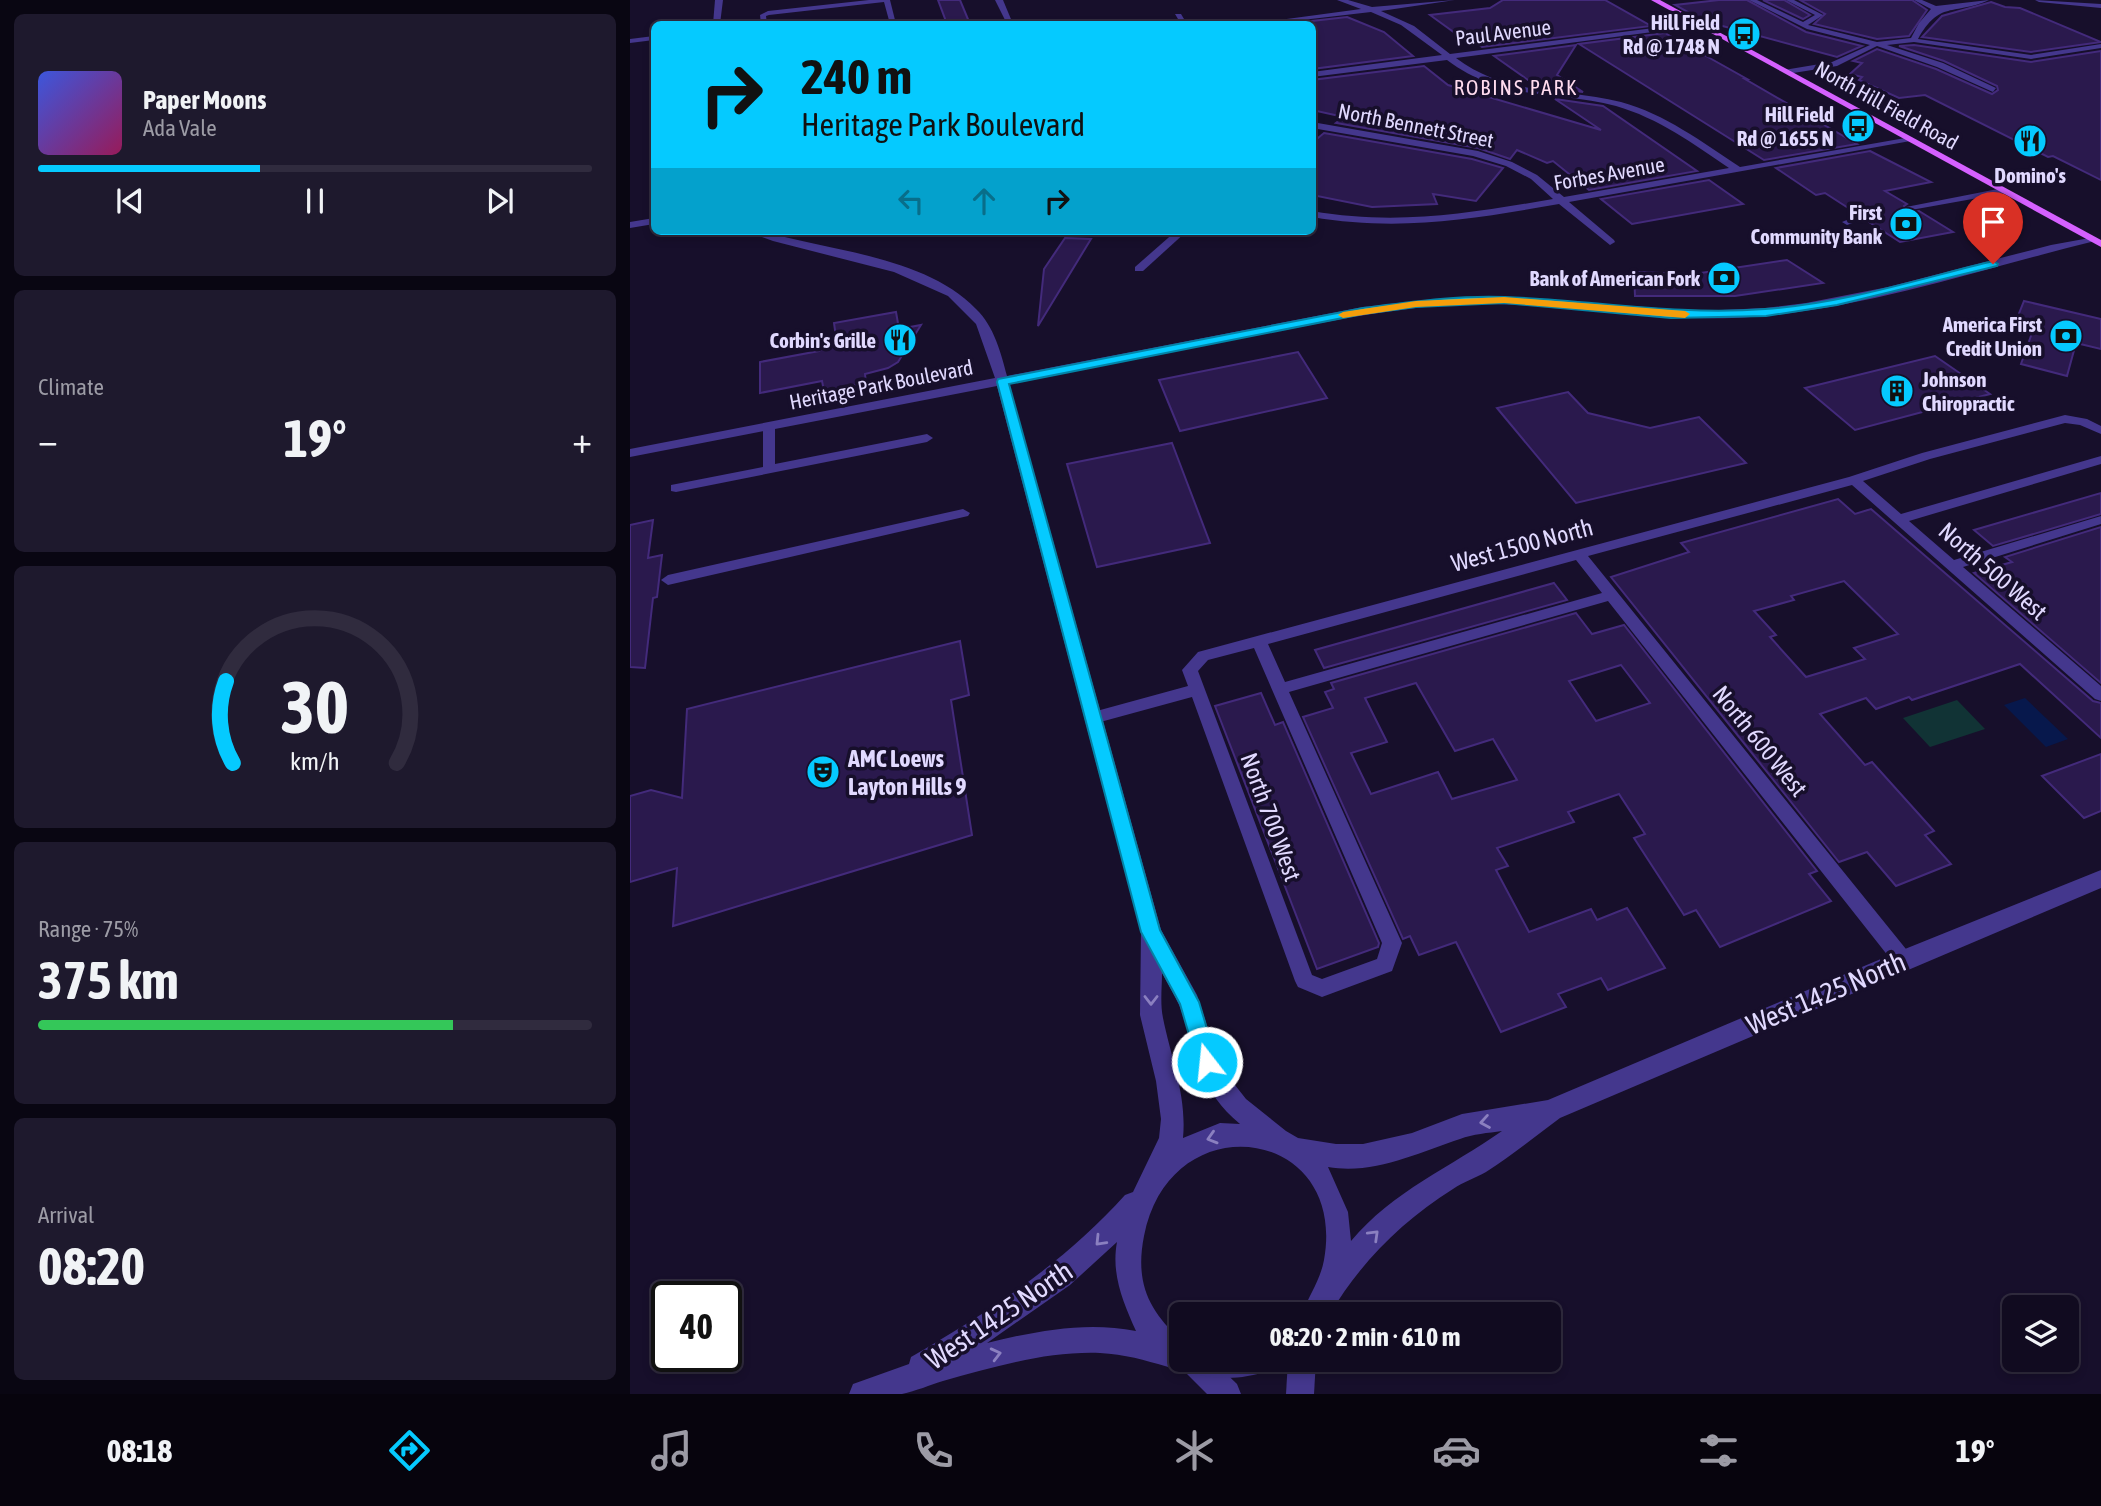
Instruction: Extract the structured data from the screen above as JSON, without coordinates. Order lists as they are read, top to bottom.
{
  "streets": {
    "main road": ["North Hill Field Road"],
    "street": [
      "Paul Avenue",
      "North Bennett Street",
      "Forbes Avenue",
      "Heritage Park Boulevard",
      "West 1425 North"
    ],
    "lane": [
      "West 1500 North",
      "North 500 West",
      "North 600 West",
      "North 700 West"
    ]
  },
  "crossings": [
    ["Paul Avenue", "North Hill Field Road"],
    ["North Hill Field Road", "Forbes Avenue"],
    ["North Hill Field Road", "Heritage Park Boulevard"],
    ["North Bennett Street", "Forbes Avenue"],
    ["West 1500 North", "North 500 West"],
    ["West 1500 North", "North 600 West"],
    ["West 1500 North", "North 700 West"],
    ["North 600 West", "West 1425 North"]
  ],
  "districts": ["ROBINS PARK"],
  "places": {
    "bus stop": ["Hill Field Rd @ 1748 N", "Hill Field Rd @ 1655 N"],
    "restaurant": ["Domino's", "Corbin's Grille"],
    "bank": ["First Community Bank", "Bank of American Fork", "America First Credit Union"],
    "building": ["Johnson Chiropractic"],
    "theatre": ["AMC Loews Layton Hills 9"]
  },
  "page": {
    "turn": ["240 m", "Heritage Park Boulevard"],
    "song": ["Paper Moons", "Ada Vale"],
    "tile": [
      "Climate",
      ["Range · 75%", "375 km"],
      ["Arrival", "08:20"]
    ],
    "heat": ["−", "19°", "+"],
    "limit": "40",
    "trip": "08:20 · 2 min · 610 m",
    "tabs": ["08:18", "19°"],
    "gauge": ["30", "km/h"]
  }
}
